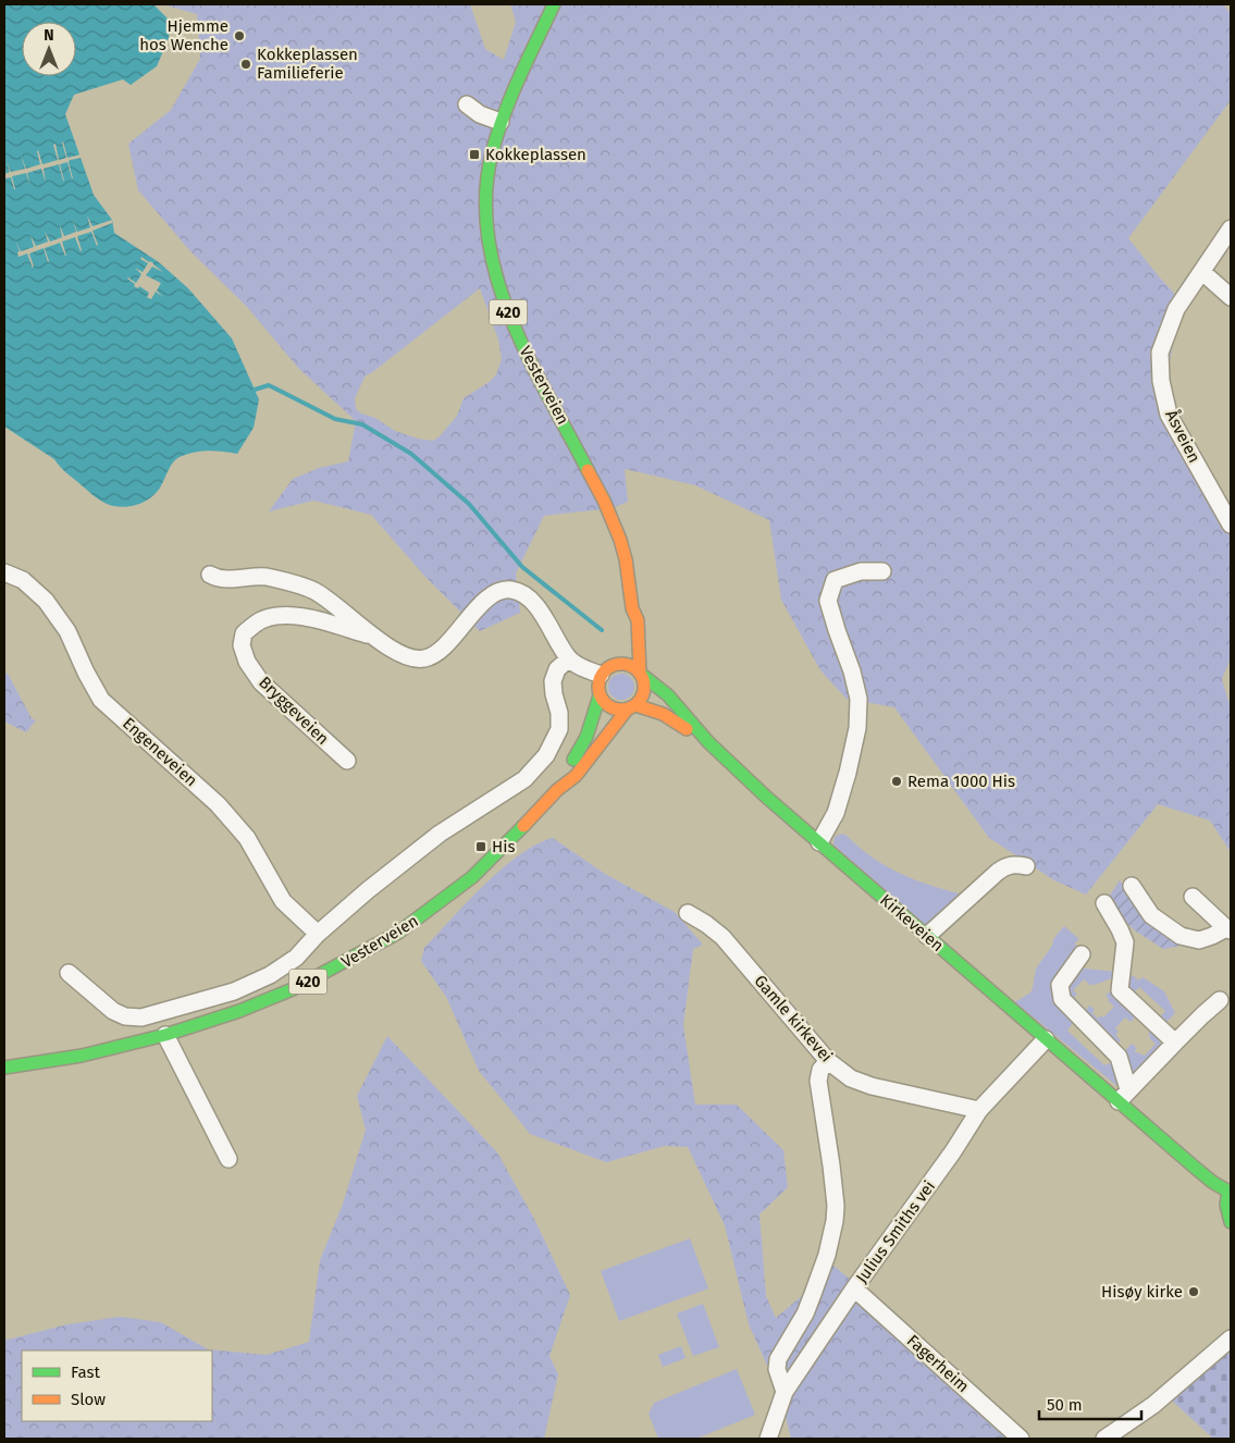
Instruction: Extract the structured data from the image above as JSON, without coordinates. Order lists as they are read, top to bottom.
{
  "streets": {
    "main road": ["420", "Vesterveien", "Kirkeveien"],
    "street": [
      "Åsveien",
      "Bryggeveien",
      "Engeneveien",
      "Gamle kirkevei",
      "Julius Smiths vei",
      "Fagerheim"
    ]
  },
  "crossings": [
    ["420", "Vesterveien"],
    ["420", "Bryggeveien"],
    ["420", "Kirkeveien"],
    ["Vesterveien", "Bryggeveien"],
    ["Vesterveien", "Kirkeveien"],
    ["Bryggeveien", "Kirkeveien"],
    ["Kirkeveien", "Julius Smiths vei"],
    ["Gamle kirkevei", "Julius Smiths vei"],
    ["Julius Smiths vei", "Fagerheim"]
  ],
  "places": {
    "other": [
      "Hjemme hos Wenche",
      "Kokkeplassen Familieferie",
      "Rema 1000 His",
      "Hisøy kirke"
    ],
    "transit": ["Kokkeplassen", "His"]
  },
  "legend": ["Fast", "Slow"],
  "scale_bar": "50 m",
  "north": "top"
}
